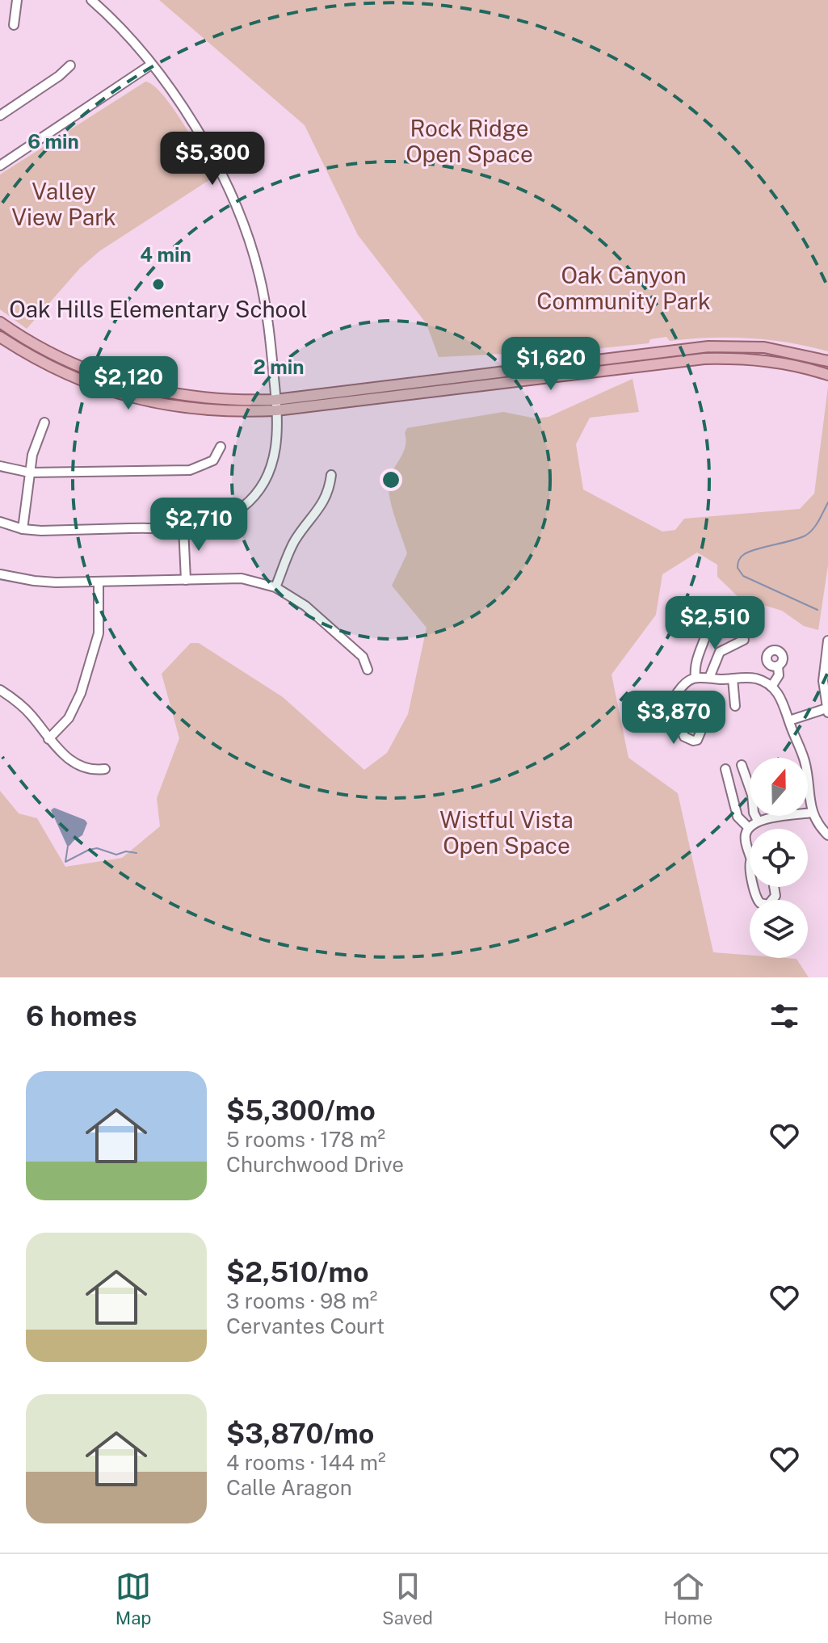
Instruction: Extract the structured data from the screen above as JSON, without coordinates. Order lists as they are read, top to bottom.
{
  "parks": [
    "Rock Ridge Open Space",
    "Valley View Park",
    "Oak Canyon Community Park",
    "Wistful Vista Open Space"
  ],
  "places": ["Oak Hills Elementary School"],
  "north": "top",
  "page": {
    "price": [
      "$5,300",
      "$1,620",
      "$2,120",
      "$2,710",
      "$2,510",
      "$3,870"
    ],
    "heading": "6 homes",
    "list": [
      {
        "name": "$5,300/mo",
        "note": "5 rooms · 178 m² · Churchwood Drive"
      },
      {
        "name": "$2,510/mo",
        "note": "3 rooms · 98 m² · Cervantes Court"
      },
      {
        "name": "$3,870/mo",
        "note": "4 rooms · 144 m² · Calle Aragon"
      }
    ],
    "tabs": ["Map", "Saved", "Home"]
  },
  "rings": ["6 min", "4 min", "2 min"]
}
